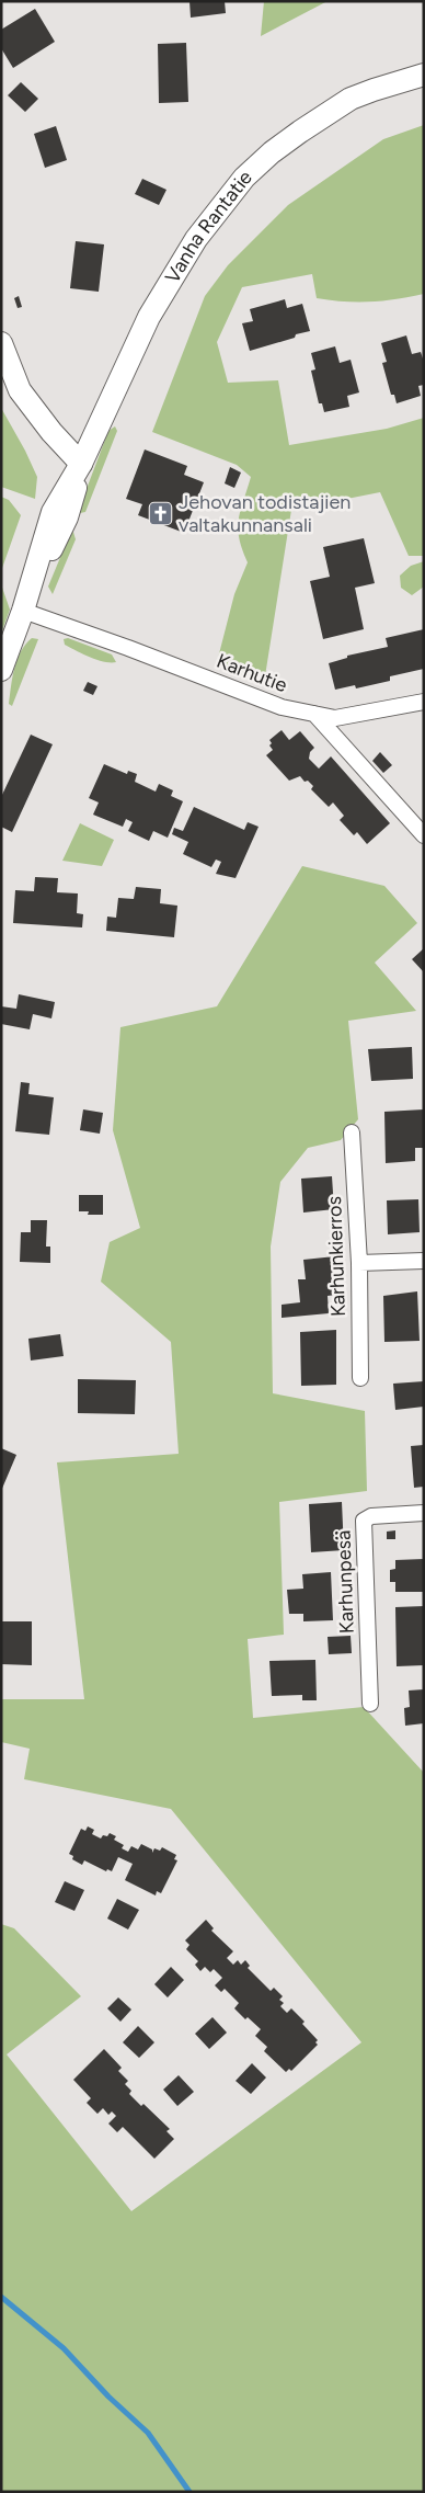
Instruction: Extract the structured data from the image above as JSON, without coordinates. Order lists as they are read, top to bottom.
{
  "streets": {
    "main road": ["Vanha Rantatie"],
    "street": ["Karhutie", "Karhunkierros", "Karhunpesä"]
  },
  "crossings": [
    ["Vanha Rantatie", "Karhutie"]
  ],
  "places": {
    "church": ["Jehovan todistajien valtakunnansali"]
  }
}
